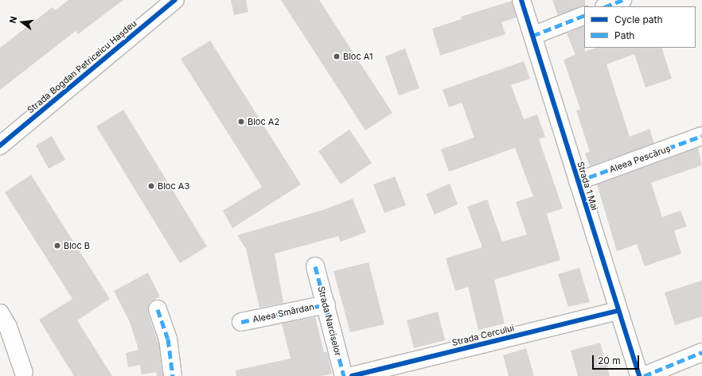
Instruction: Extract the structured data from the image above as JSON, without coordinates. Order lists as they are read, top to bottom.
{
  "streets": {
    "street": [
      "Strada Bogdan Petriceicu Hașdeu",
      "Aleea Pescăruș",
      "Strada 1 Mai",
      "Aleea Smârdan",
      "Strada Narciselor",
      "Strada Cercului"
    ]
  },
  "crossings": [
    ["Aleea Pescăruș", "Strada 1 Mai"],
    ["Strada 1 Mai", "Strada Cercului"],
    ["Aleea Smârdan", "Strada Narciselor"]
  ],
  "places": [
    "Bloc A1",
    "Bloc A2",
    "Bloc A3",
    "Bloc B"
  ],
  "legend": ["Cycle path", "Path"],
  "scale_bar": "20 m",
  "north": "left"
}
